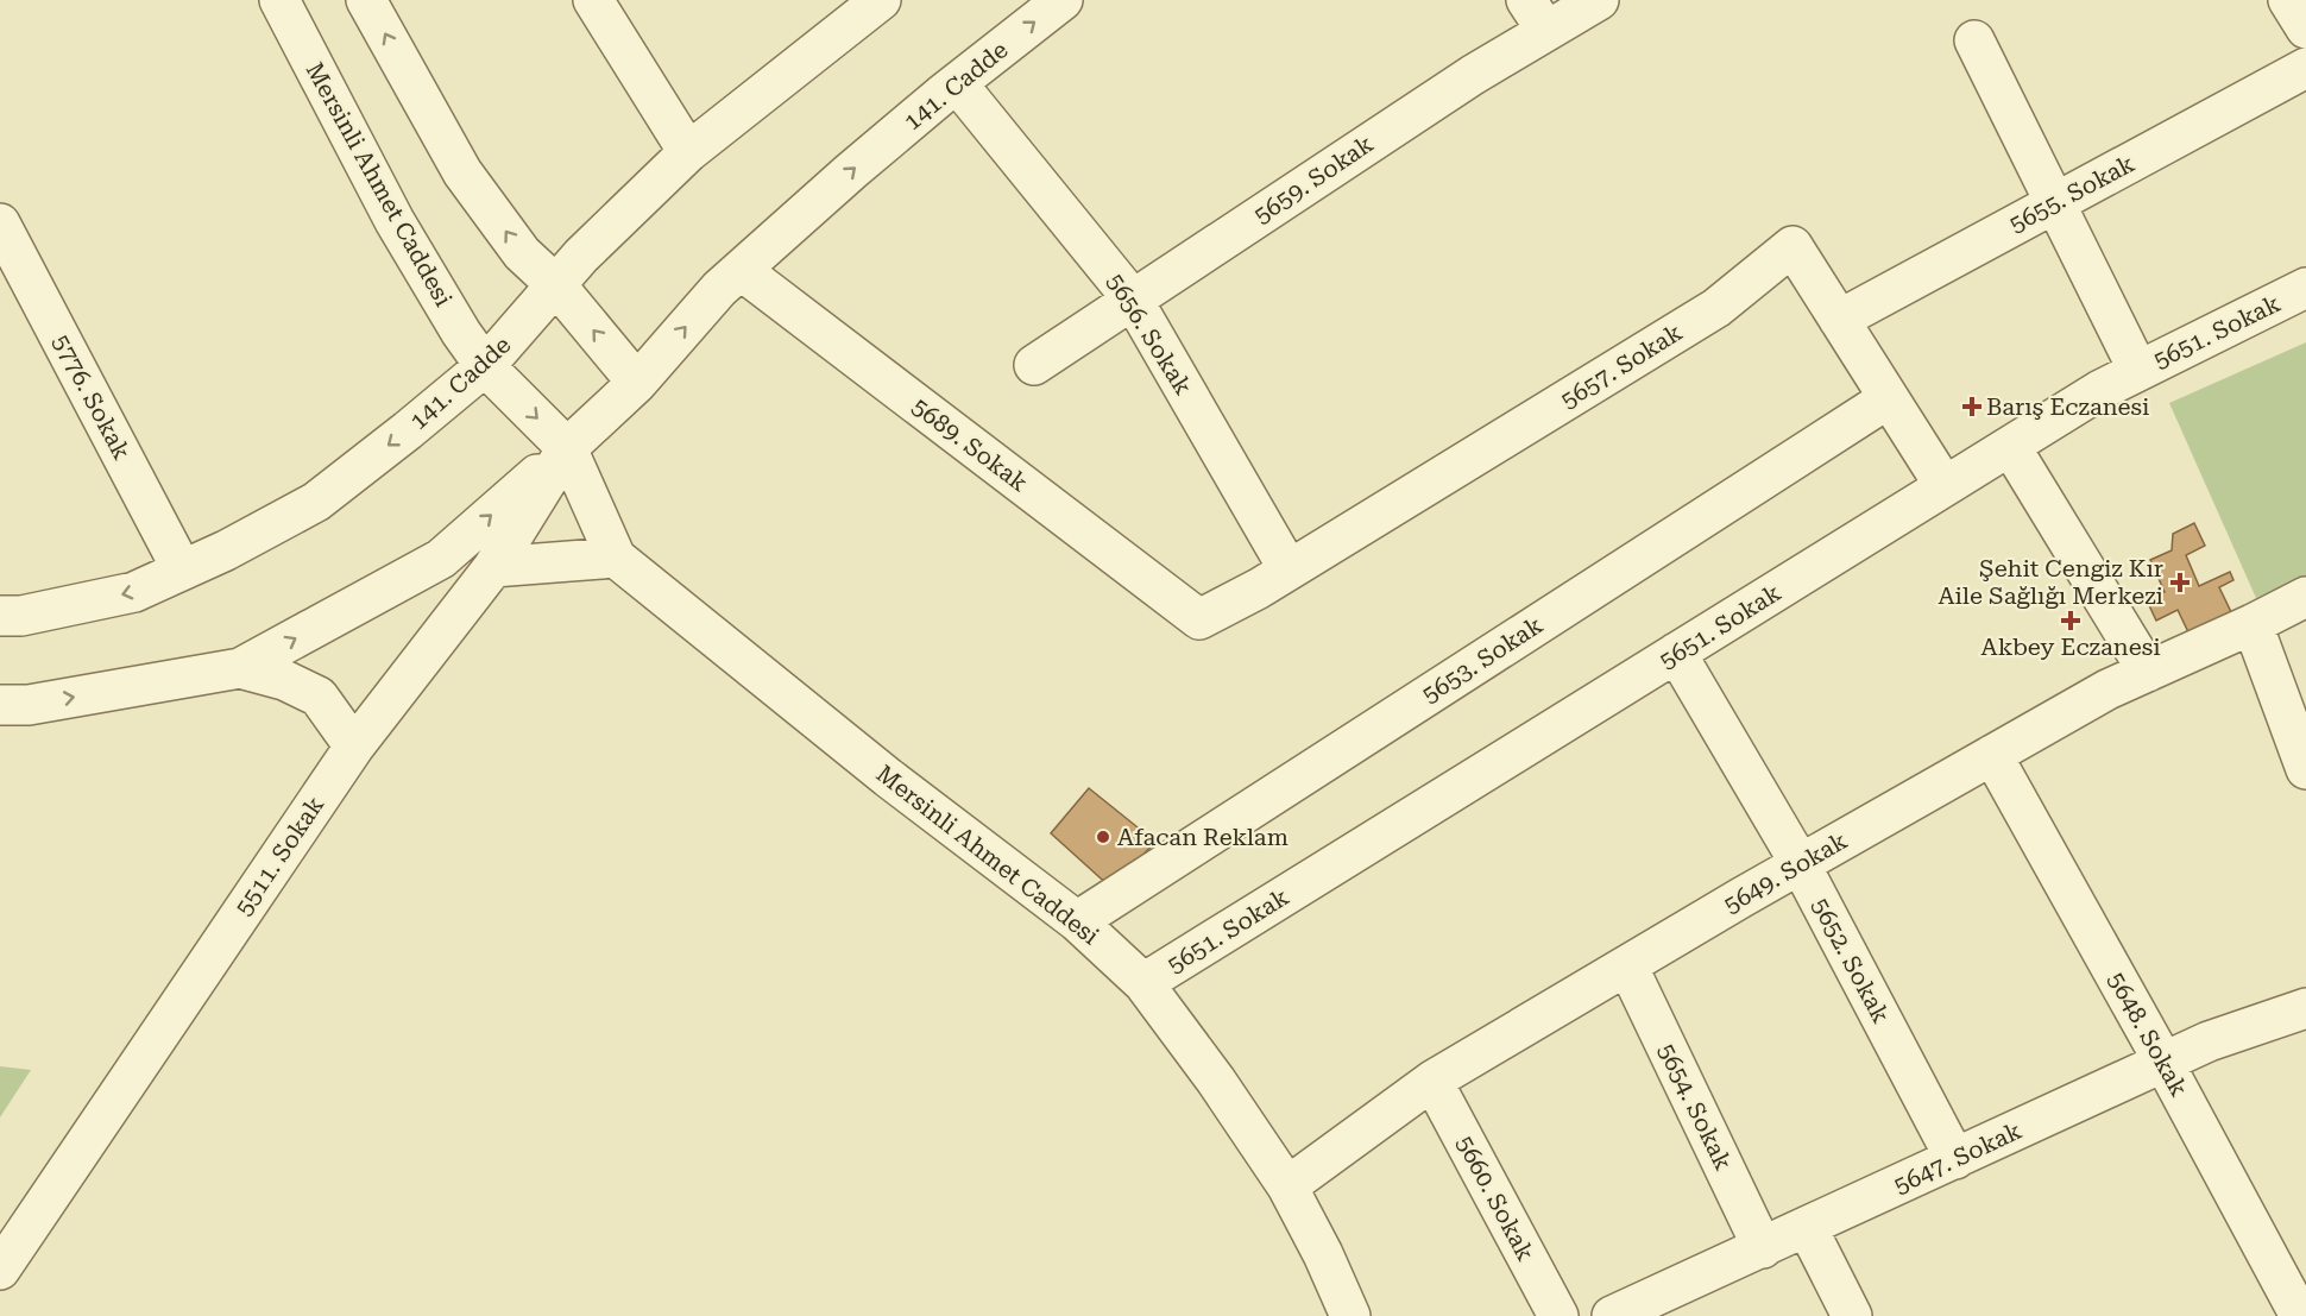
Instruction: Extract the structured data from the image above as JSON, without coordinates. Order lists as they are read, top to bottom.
{
  "streets": {
    "street": [
      "141. Cadde",
      "5659. Sokak",
      "Mersinli Ahmet Caddesi",
      "5655. Sokak",
      "5651. Sokak",
      "5656. Sokak",
      "5657. Sokak",
      "5776. Sokak",
      "5689. Sokak",
      "5653. Sokak",
      "5511. Sokak",
      "5649. Sokak",
      "5652. Sokak",
      "5648. Sokak",
      "5654. Sokak",
      "5647. Sokak",
      "5660. Sokak"
    ]
  },
  "crossings": [
    ["141. Cadde", "Mersinli Ahmet Caddesi"],
    ["141. Cadde", "5656. Sokak"],
    ["141. Cadde", "5776. Sokak"],
    ["141. Cadde", "5689. Sokak"],
    ["141. Cadde", "5511. Sokak"],
    ["5659. Sokak", "5656. Sokak"],
    ["Mersinli Ahmet Caddesi", "5651. Sokak"],
    ["Mersinli Ahmet Caddesi", "5653. Sokak"],
    ["Mersinli Ahmet Caddesi", "5511. Sokak"],
    ["Mersinli Ahmet Caddesi", "5649. Sokak"],
    ["5655. Sokak", "5657. Sokak"],
    ["5651. Sokak", "5657. Sokak"],
    ["5651. Sokak", "5652. Sokak"],
    ["5656. Sokak", "5657. Sokak"],
    ["5657. Sokak", "5689. Sokak"],
    ["5657. Sokak", "5653. Sokak"],
    ["5649. Sokak", "5652. Sokak"],
    ["5649. Sokak", "5648. Sokak"],
    ["5649. Sokak", "5654. Sokak"],
    ["5649. Sokak", "5660. Sokak"],
    ["5652. Sokak", "5647. Sokak"],
    ["5648. Sokak", "5647. Sokak"],
    ["5654. Sokak", "5647. Sokak"]
  ],
  "places": {
    "health": ["Barış Eczanesi", "Şehit Cengiz Kır Aile Sağlığı Merkezi", "Akbey Eczanesi"],
    "other": ["Afacan Reklam"]
  }
}
